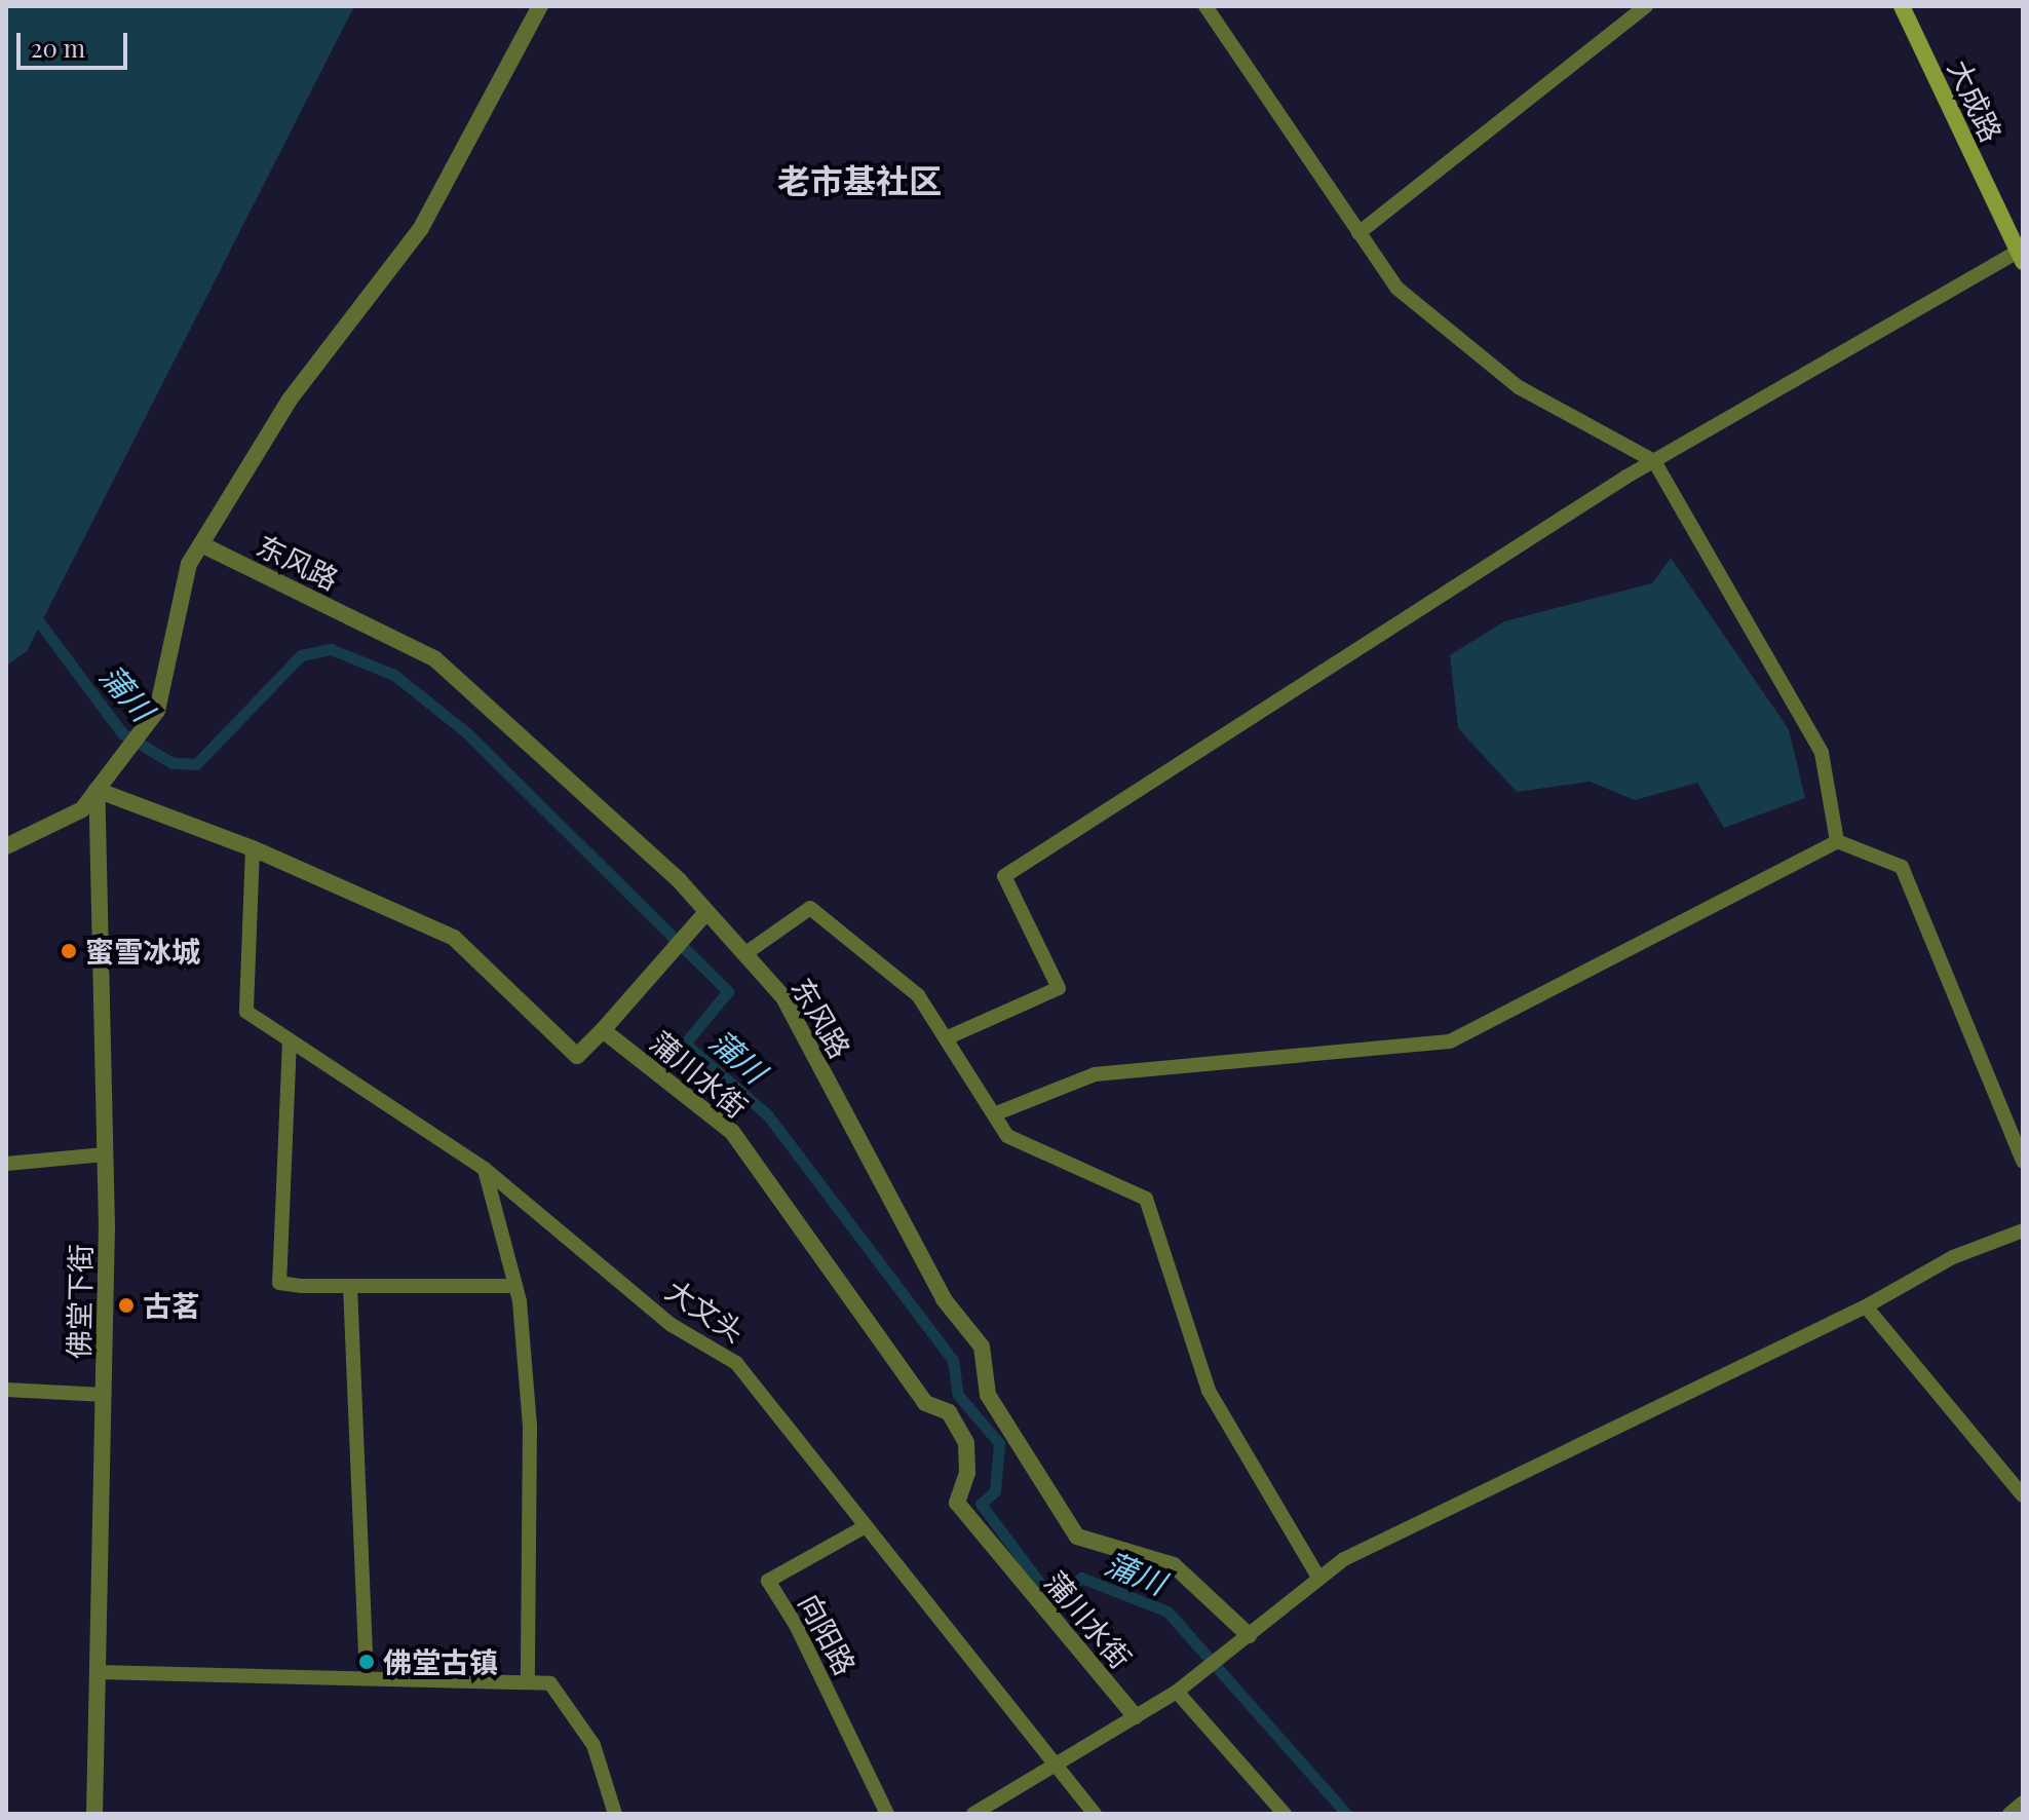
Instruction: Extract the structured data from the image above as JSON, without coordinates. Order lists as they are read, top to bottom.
{
  "streets": {
    "street": [
      "大成路",
      "东风路",
      "蒲川水街",
      "佛堂下街"
    ],
    "lane": ["大文头", "向阳路"]
  },
  "crossings": [
    ["大文头", "向阳路"]
  ],
  "districts": ["老市基社区"],
  "water": ["蒲川"],
  "places": ["蜜雪冰城", "古茗", "佛堂古镇"],
  "scale_bar": "20 m"
}
